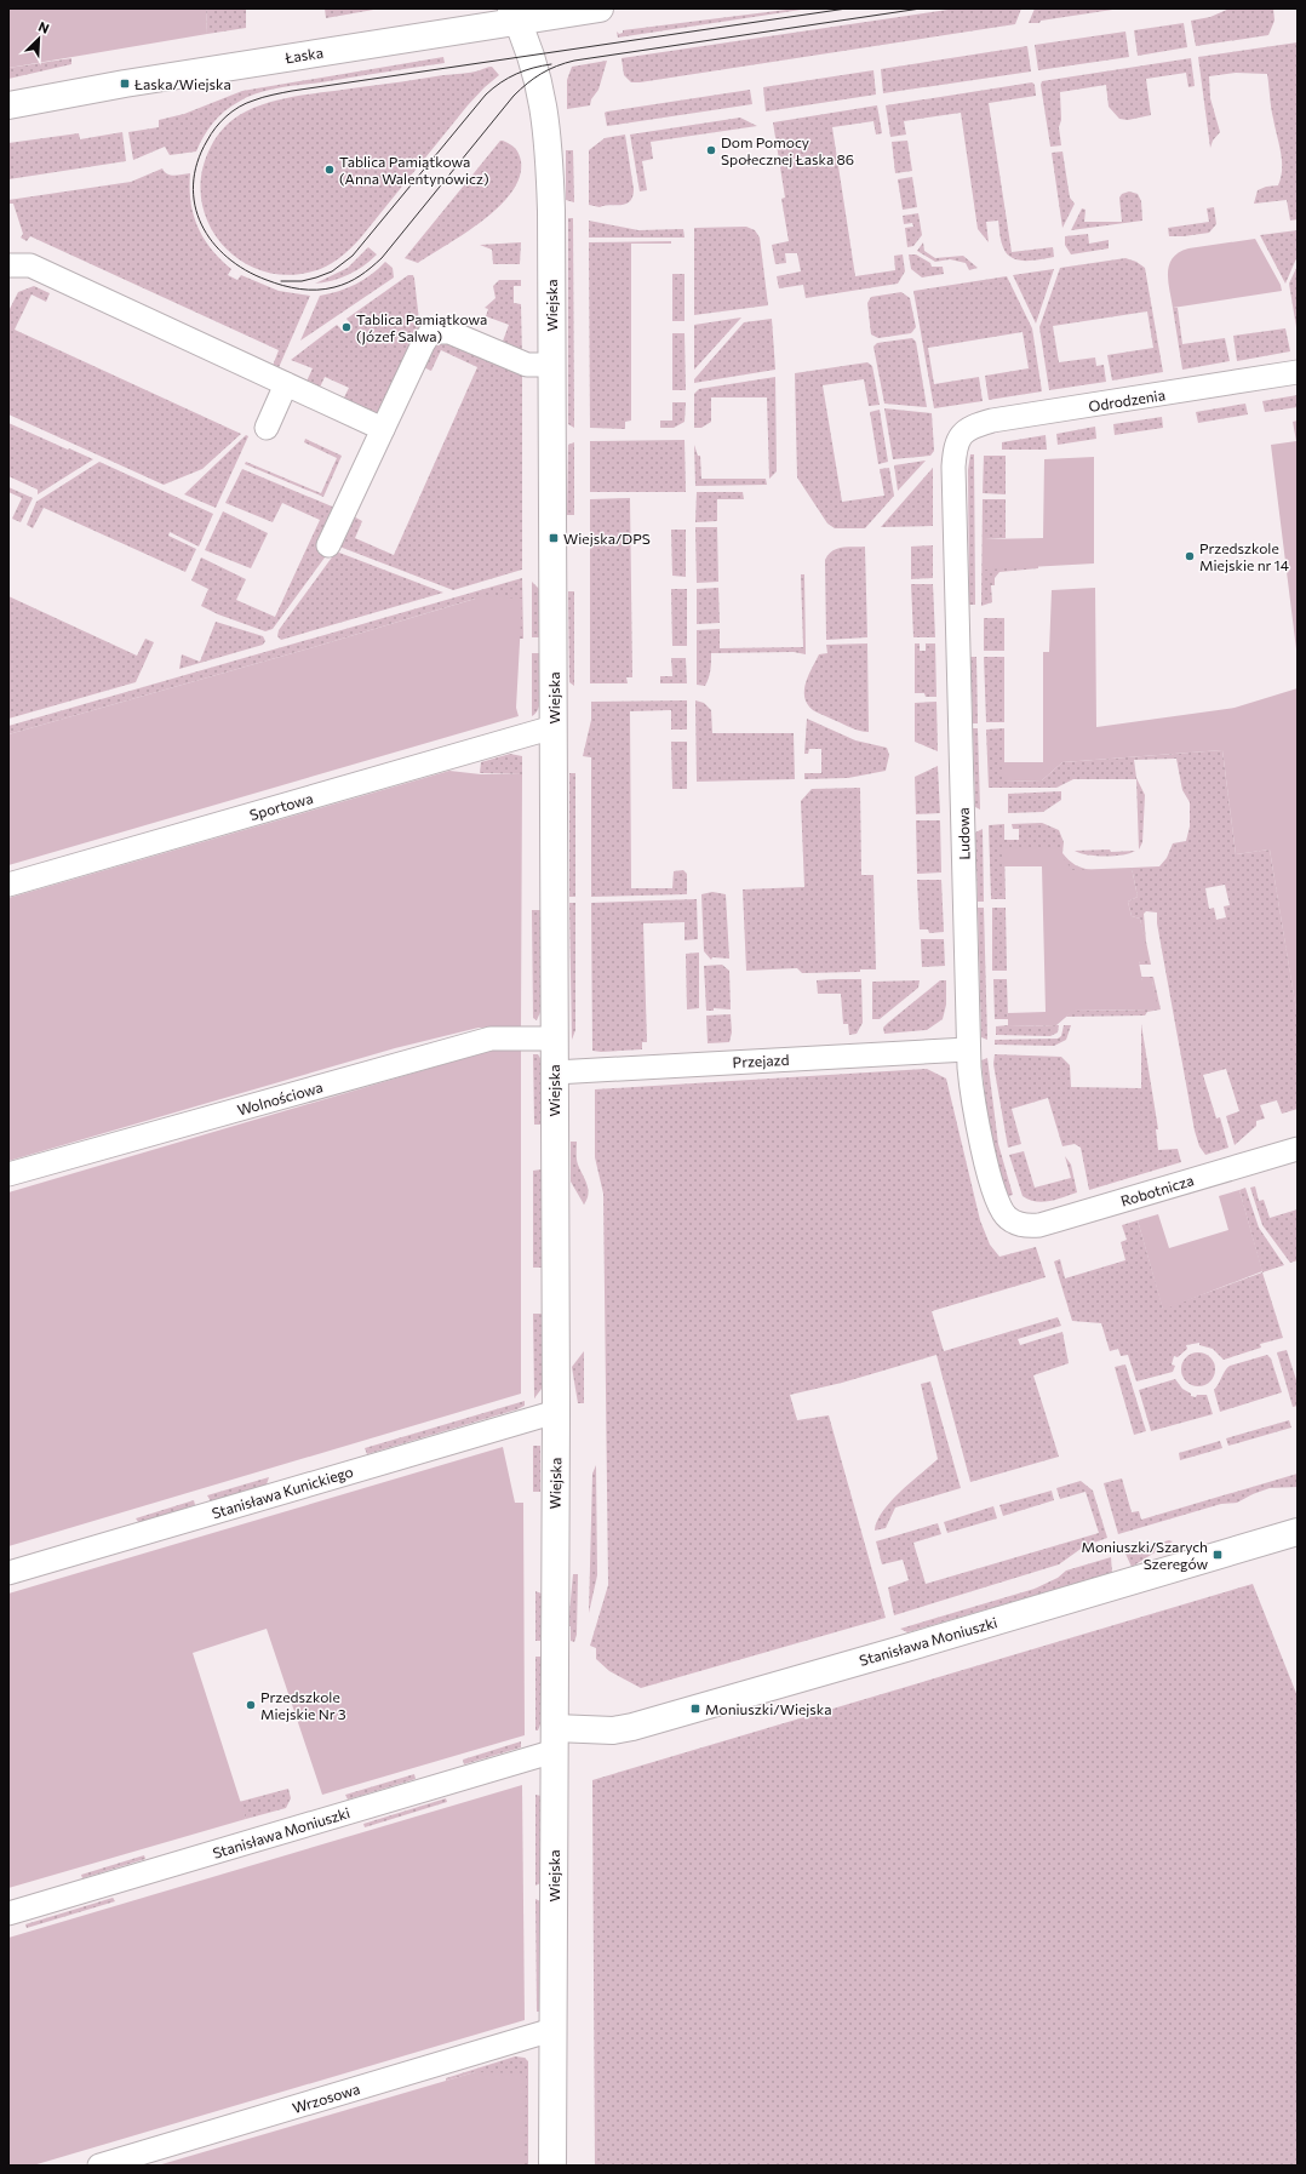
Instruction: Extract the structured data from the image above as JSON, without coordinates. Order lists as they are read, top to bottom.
{
  "streets": {
    "street": [
      "Łaska",
      "Wiejska",
      "Odrodzenia",
      "Sportowa",
      "Ludowa",
      "Przejazd",
      "Wolnościowa",
      "Robotnicza",
      "Stanisława Kunickiego",
      "Stanisława Moniuszki",
      "Wrzosowa"
    ]
  },
  "crossings": [
    ["Łaska", "Wiejska"],
    ["Wiejska", "Sportowa"],
    ["Wiejska", "Przejazd"],
    ["Wiejska", "Wolnościowa"],
    ["Wiejska", "Stanisława Kunickiego"],
    ["Wiejska", "Stanisława Moniuszki"],
    ["Wiejska", "Wrzosowa"],
    ["Odrodzenia", "Ludowa"],
    ["Ludowa", "Przejazd"],
    ["Ludowa", "Robotnicza"]
  ],
  "places": {
    "transit": [
      "Łaska/Wiejska",
      "Wiejska/DPS",
      "Moniuszki/Szarych Szeregów",
      "Moniuszki/Wiejska"
    ],
    "other": [
      "Dom Pomocy Społecznej Łaska 86",
      "Tablica Pamiątkowa (Anna Walentynowicz)",
      "Tablica Pamiątkowa (Józef Salwa)",
      "Przedszkole Miejskie nr 14",
      "Przedszkole Miejskie Nr 3"
    ]
  },
  "north": "top right"
}
